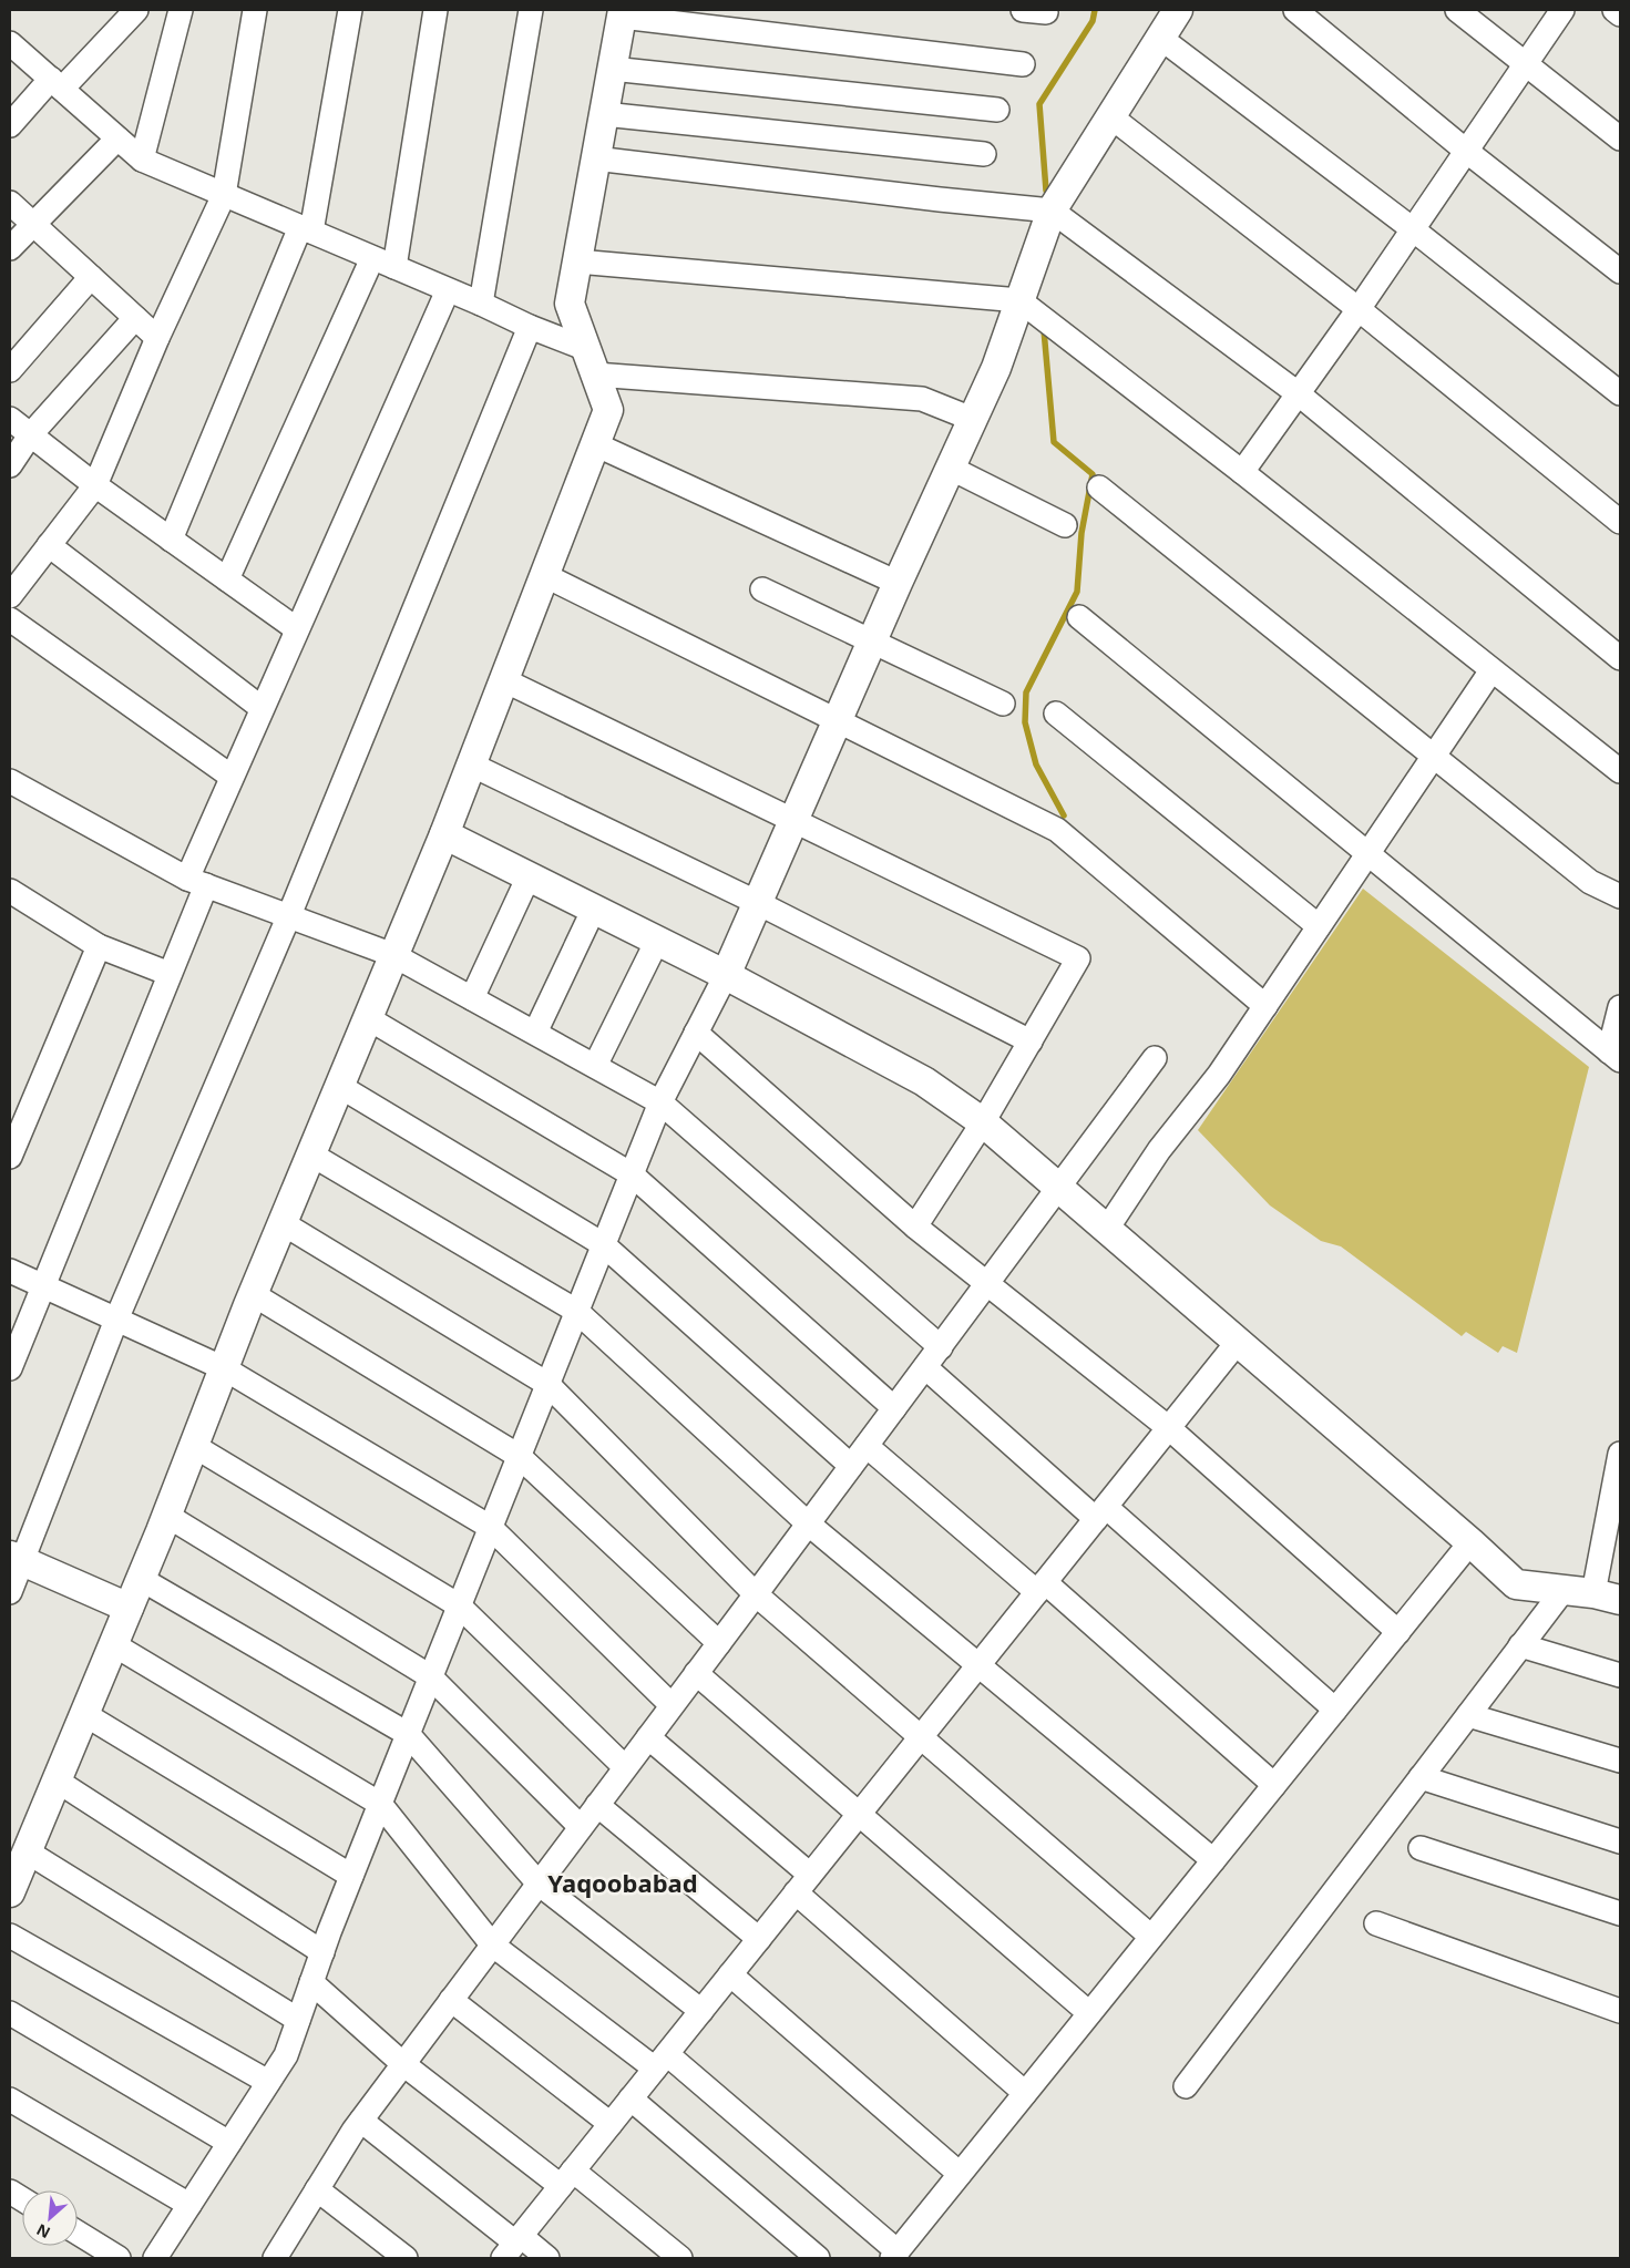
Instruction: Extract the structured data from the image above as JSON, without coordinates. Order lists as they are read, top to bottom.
{
  "districts": ["Yaqoobabad"],
  "north": "bottom left"
}
